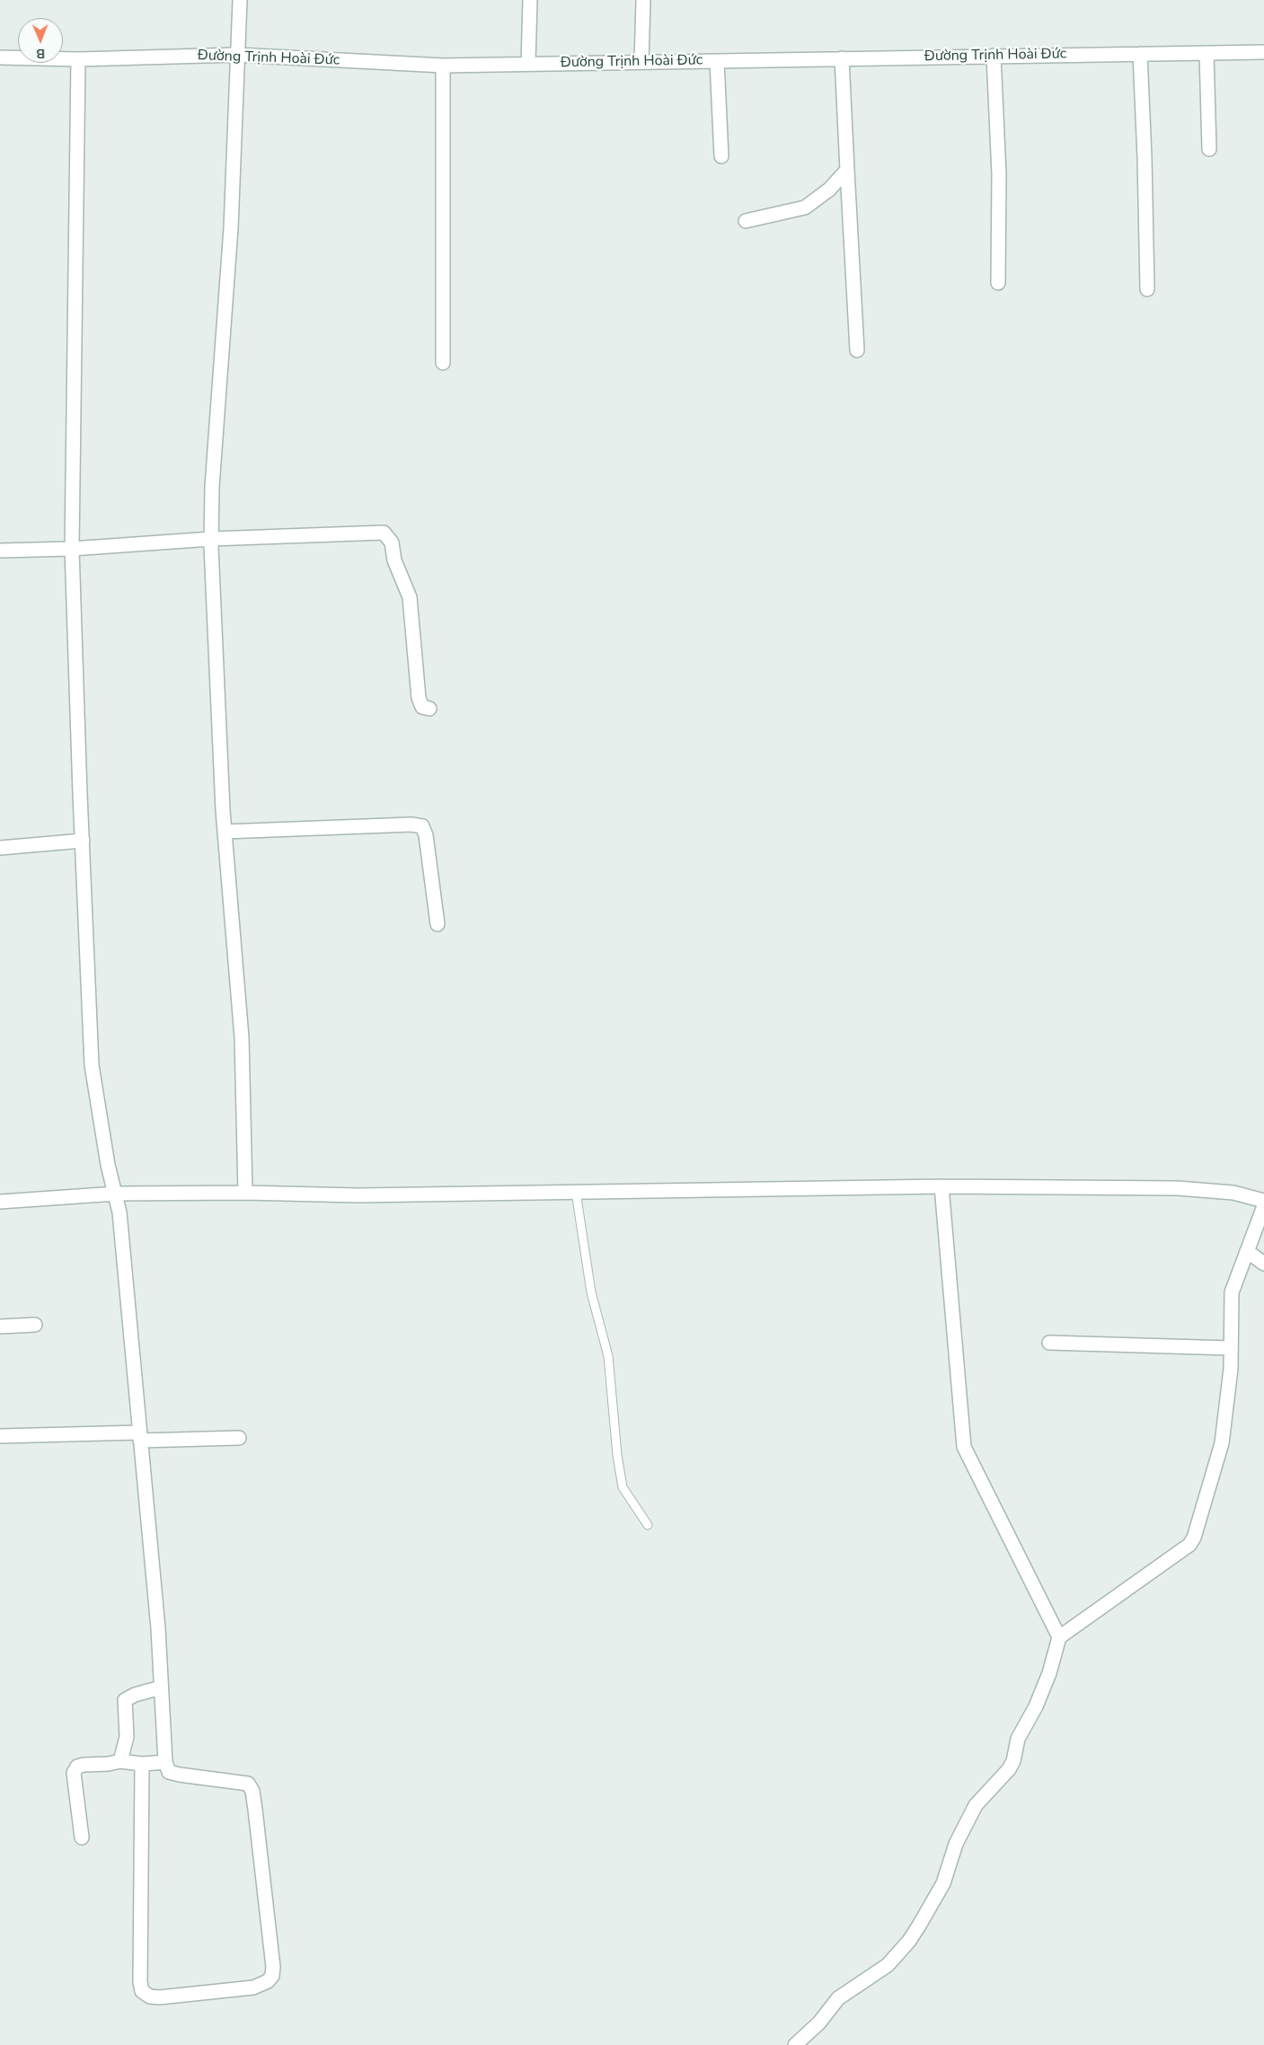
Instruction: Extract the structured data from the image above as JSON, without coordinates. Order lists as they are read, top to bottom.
{
  "streets": {
    "street": ["Đường Trịnh Hoài Đức"]
  },
  "north": "bottom"
}
